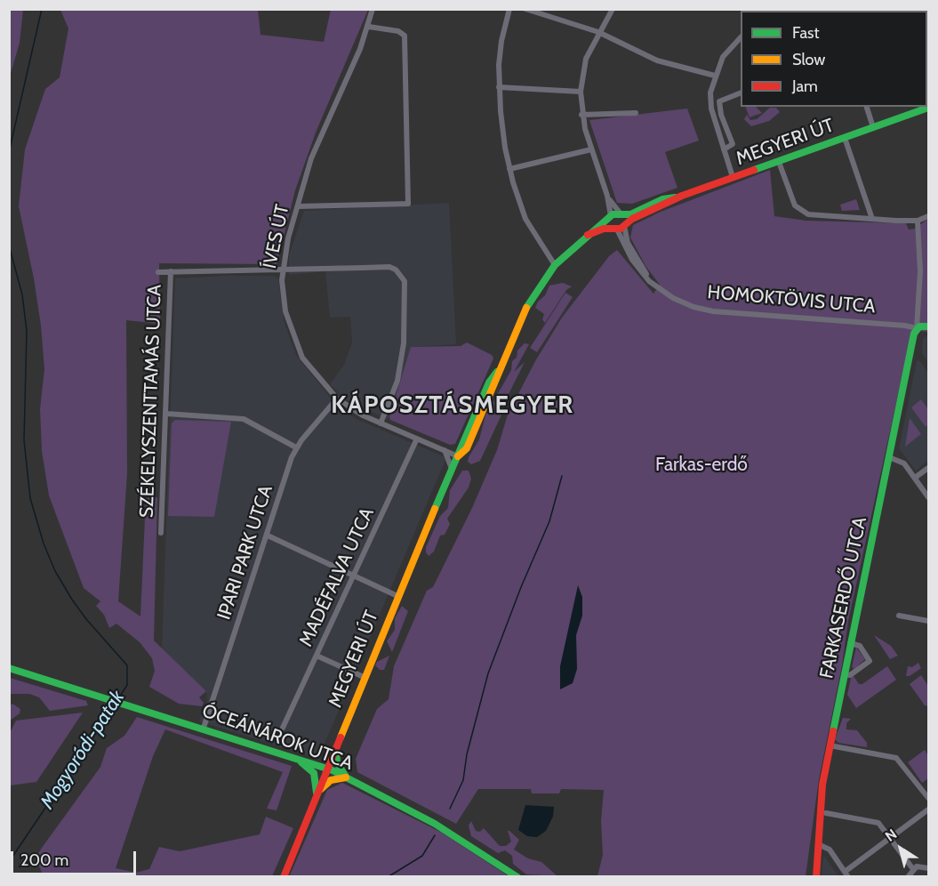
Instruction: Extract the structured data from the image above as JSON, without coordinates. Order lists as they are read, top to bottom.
{
  "streets": {
    "main road": [
      "MEGYERI ÚT",
      "HOMOKTÖVIS UTCA",
      "FARKASERDŐ UTCA",
      "ÓCEÁNÁROK UTCA"
    ],
    "street": [
      "ÍVES ÚT",
      "SZÉKELYSZENTTAMÁS UTCA",
      "IPARI PARK UTCA",
      "MADÉFALVA UTCA"
    ]
  },
  "crossings": [
    ["MEGYERI ÚT", "ÍVES ÚT"],
    ["MEGYERI ÚT", "HOMOKTÖVIS UTCA"],
    ["MEGYERI ÚT", "ÓCEÁNÁROK UTCA"],
    ["ÍVES ÚT", "IPARI PARK UTCA"],
    ["ÍVES ÚT", "MADÉFALVA UTCA"],
    ["HOMOKTÖVIS UTCA", "FARKASERDŐ UTCA"],
    ["IPARI PARK UTCA", "ÓCEÁNÁROK UTCA"]
  ],
  "districts": ["KÁPOSZTÁSMEGYER"],
  "water": ["Mogyoródi-patak"],
  "parks": ["Farkas-erdő"],
  "legend": ["Fast", "Slow", "Jam"],
  "scale_bar": "200 m",
  "north": "top left"
}
